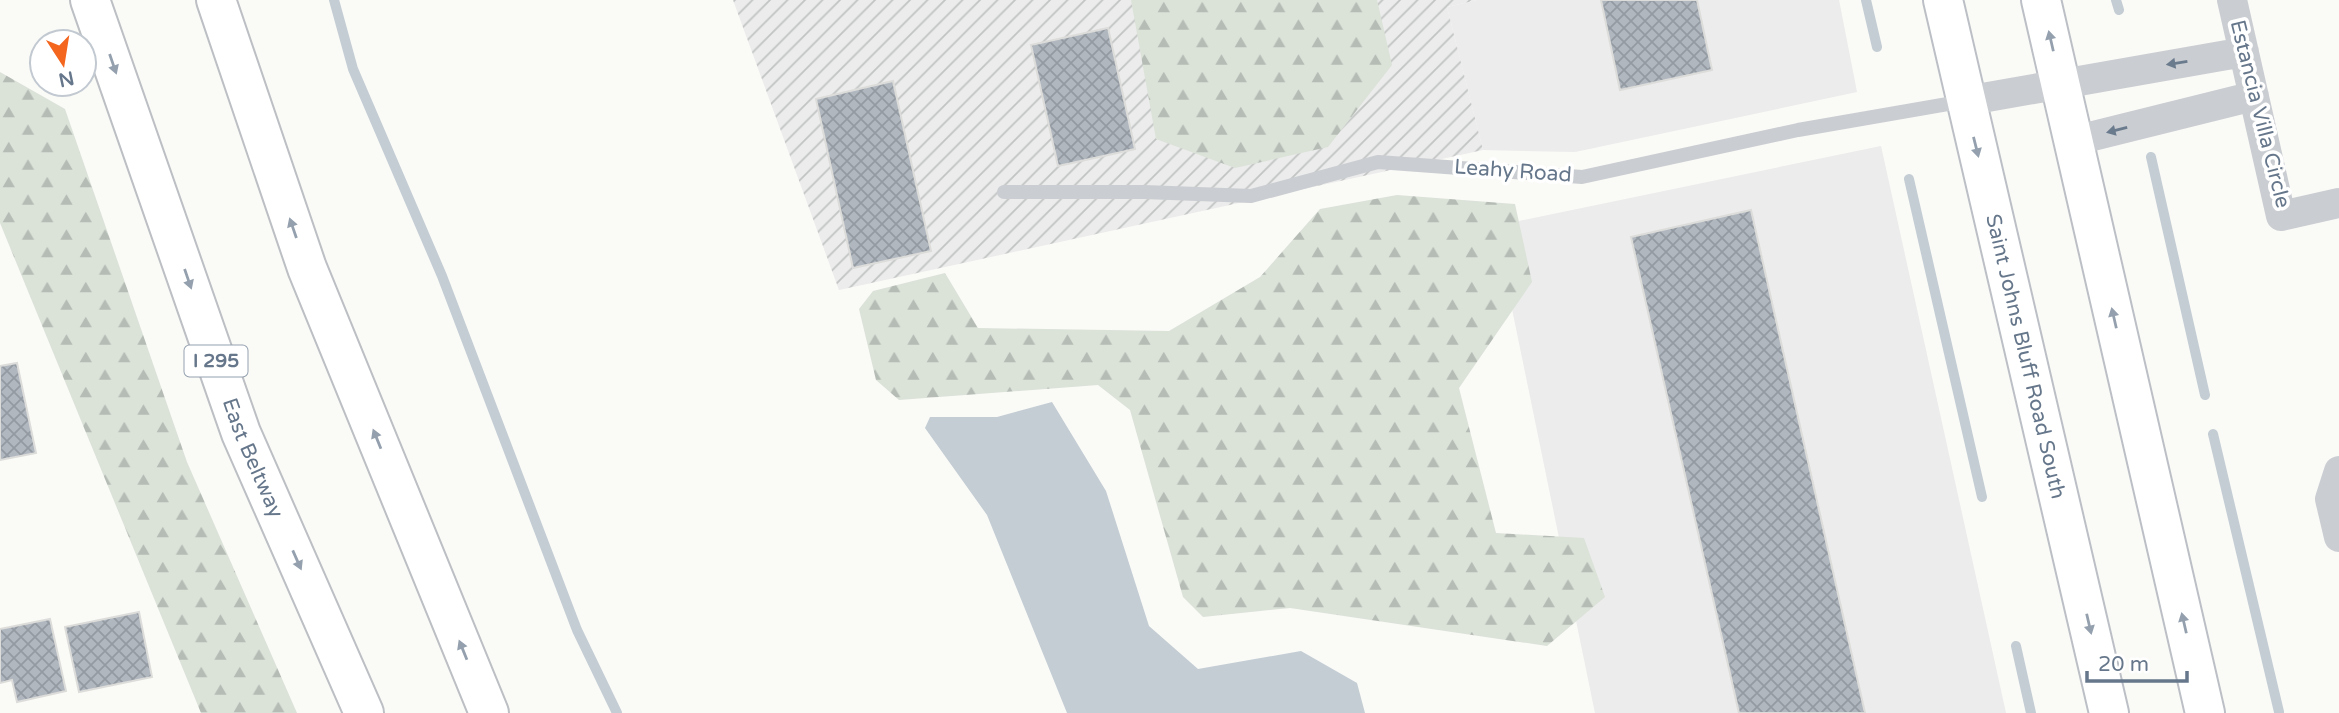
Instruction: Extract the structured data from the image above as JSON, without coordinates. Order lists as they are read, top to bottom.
{
  "streets": {
    "main road": ["Saint Johns Bluff Road South", "I 295", "East Beltway"],
    "street": ["Estancia Villa Circle", "Leahy Road"]
  },
  "crossings": [
    ["Estancia Villa Circle", "Leahy Road"],
    ["Leahy Road", "Saint Johns Bluff Road South"]
  ],
  "scale_bar": "20 m",
  "north": "bottom"
}
